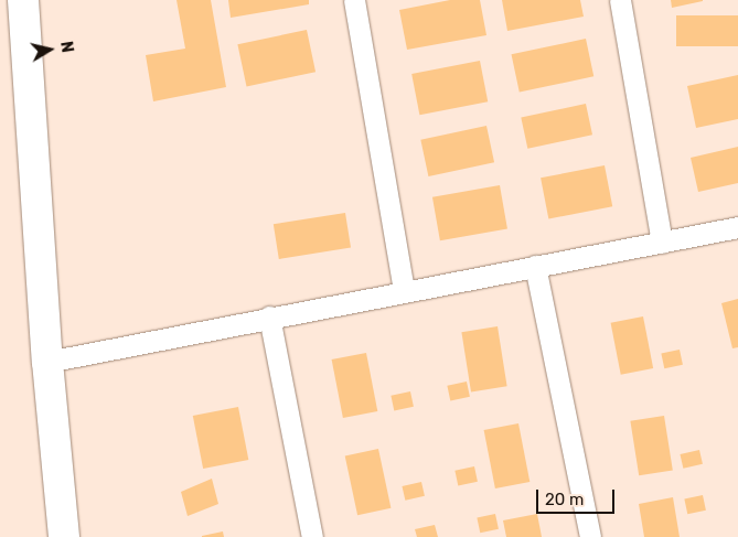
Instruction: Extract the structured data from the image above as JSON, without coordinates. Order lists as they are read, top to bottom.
{
  "scale_bar": "20 m",
  "north": "right"
}
